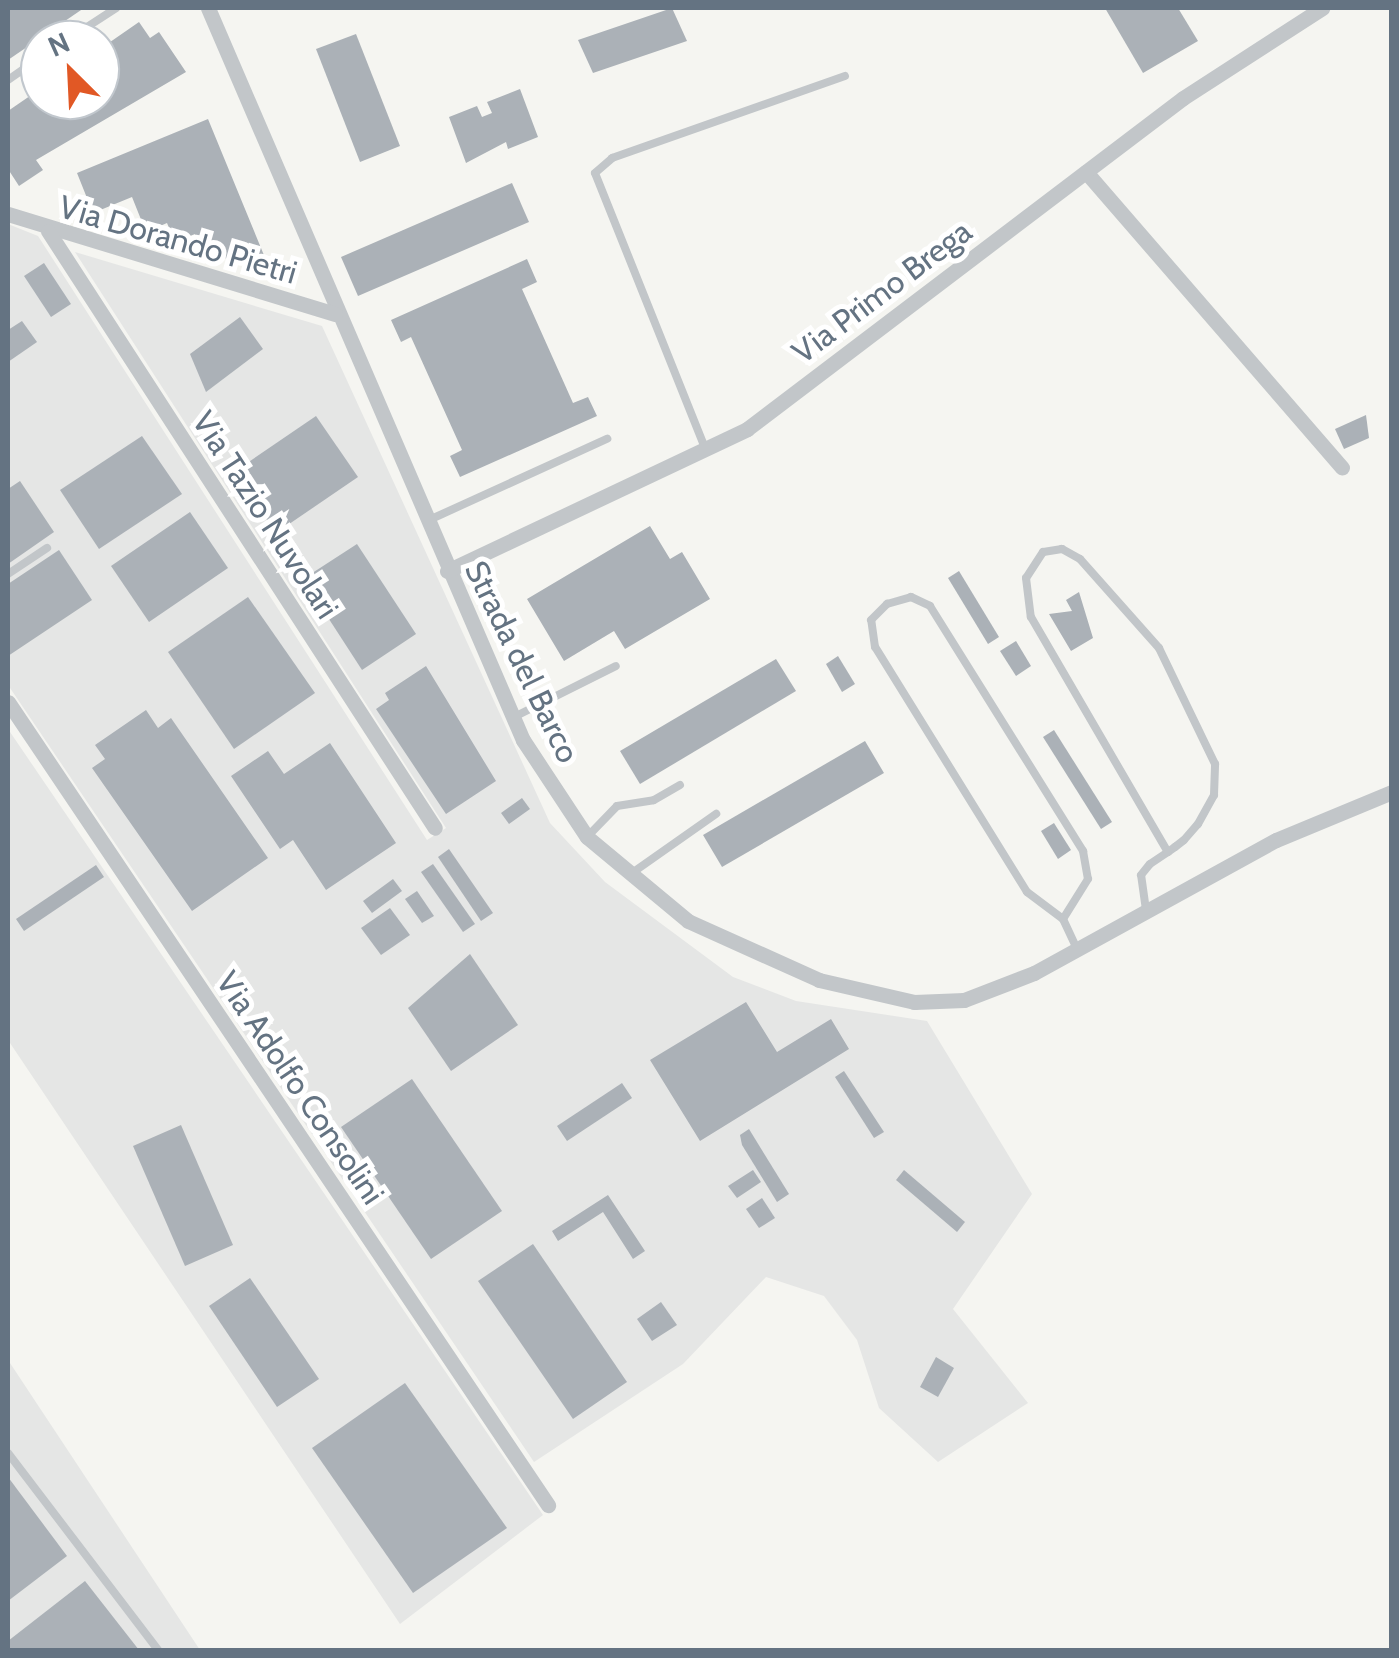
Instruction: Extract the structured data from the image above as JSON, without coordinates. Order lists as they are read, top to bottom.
{
  "streets": {
    "street": [
      "Via Dorando Pietri",
      "Via Primo Brega",
      "Via Tazio Nuvolari",
      "Strada del Barco",
      "Via Adolfo Consolini"
    ]
  },
  "crossings": [
    ["Via Dorando Pietri", "Via Tazio Nuvolari"],
    ["Via Dorando Pietri", "Strada del Barco"],
    ["Via Primo Brega", "Strada del Barco"]
  ],
  "north": "top left"
}
